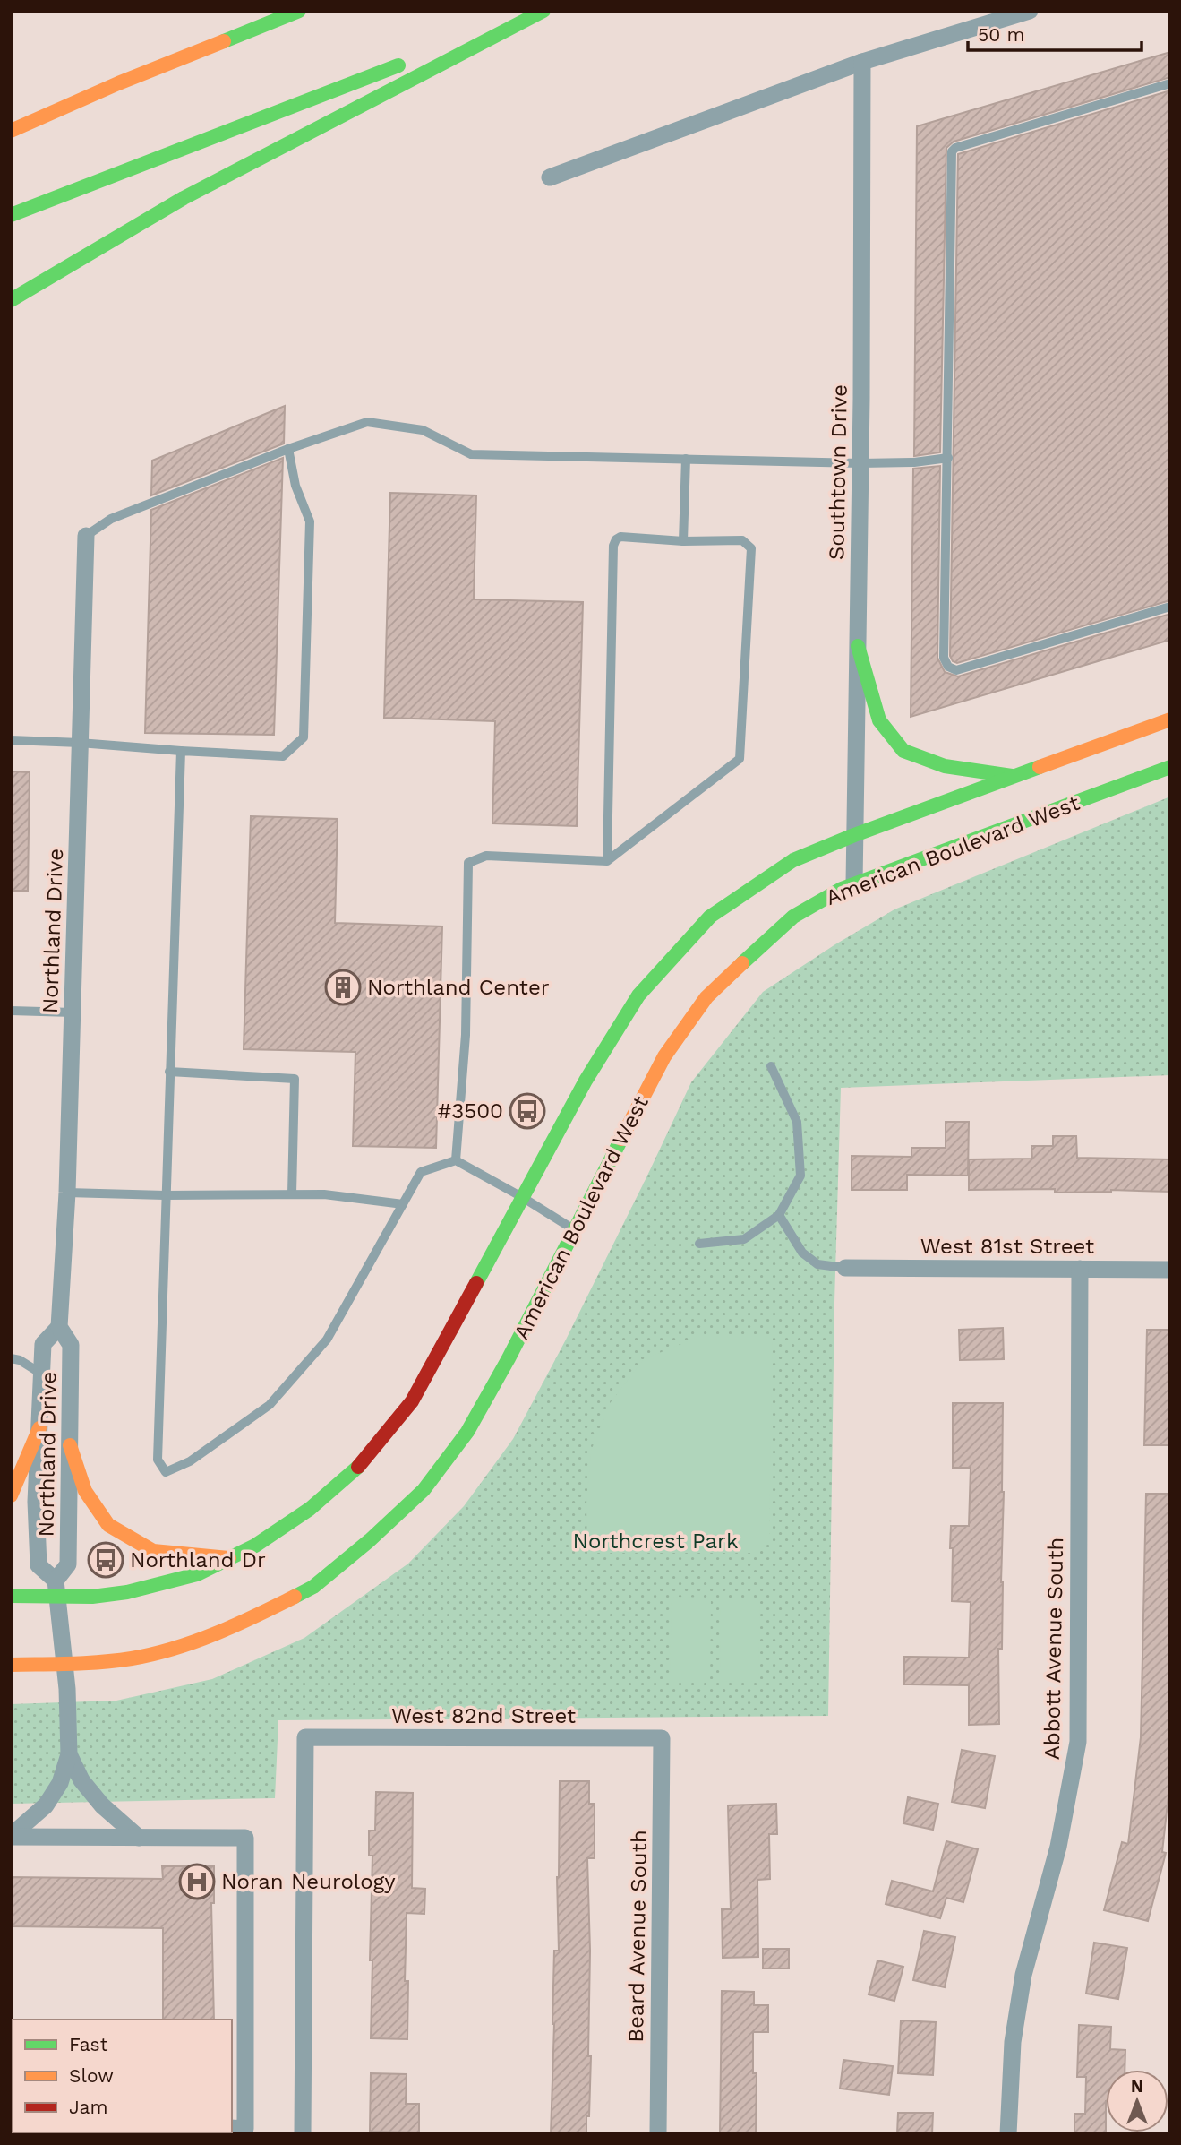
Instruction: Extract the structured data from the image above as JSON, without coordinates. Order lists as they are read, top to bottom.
{
  "streets": {
    "main road": ["American Boulevard West"],
    "street": [
      "Southtown Drive",
      "Northland Drive",
      "West 81st Street",
      "Abbott Avenue South",
      "West 82nd Street",
      "Beard Avenue South"
    ]
  },
  "crossings": [
    ["Southtown Drive", "American Boulevard West"],
    ["American Boulevard West", "Northland Drive"],
    ["West 81st Street", "Abbott Avenue South"],
    ["West 82nd Street", "Beard Avenue South"]
  ],
  "parks": ["Northcrest Park"],
  "places": {
    "building": ["Northland Center"],
    "bus stop": ["#3500", "Northland Dr"],
    "hospital": ["Noran Neurology"]
  },
  "legend": ["Fast", "Slow", "Jam"],
  "scale_bar": "50 m",
  "north": "top"
}
